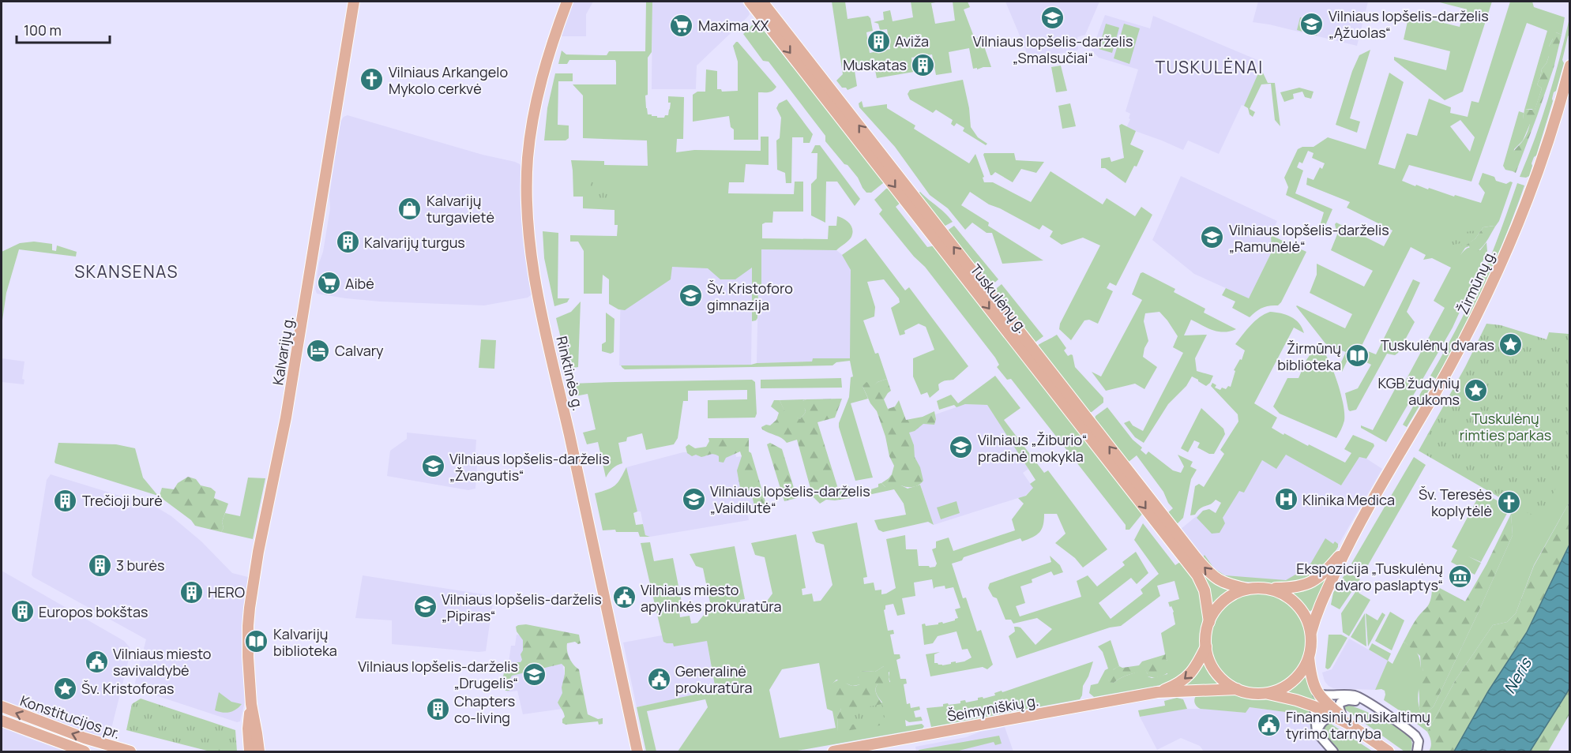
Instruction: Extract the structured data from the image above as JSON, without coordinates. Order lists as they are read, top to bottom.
{
  "streets": {
    "main road": [
      "Žirmūnų g.",
      "Tuskulėnų g.",
      "Kalvarijų g.",
      "Rinktinės g.",
      "Šeimyniškių g.",
      "Konstitucijos pr."
    ]
  },
  "crossings": [
    ["Žirmūnų g.", "Tuskulėnų g."],
    ["Žirmūnų g.", "Šeimyniškių g."],
    ["Tuskulėnų g.", "Šeimyniškių g."]
  ],
  "districts": ["TUSKULĖNAI", "SKANSENAS"],
  "water": ["Neris"],
  "parks": ["Tuskulėnų rimties parkas"],
  "places": {
    "school or university": [
      "Vilniaus lopšelis-darželis „Smalsučiai“",
      "Vilniaus lopšelis-darželis „Ąžuolas“",
      "Vilniaus lopšelis-darželis „Ramunėlė“",
      "Šv. Kristoforo gimnazija",
      "Vilniaus „Žiburio“ pradinė mokykla",
      "Vilniaus lopšelis-darželis „Žvangutis“",
      "Vilniaus lopšelis-darželis „Vaidilutė“",
      "Vilniaus lopšelis-darželis „Pipiras“",
      "Vilniaus lopšelis-darželis „Drugelis“"
    ],
    "supermarket": ["Maxima XX", "Aibė"],
    "building": [
      "Aviža",
      "Muskatas",
      "Kalvarijų turgus",
      "Trečioji burė",
      "3 burės",
      "HERO",
      "Europos bokštas",
      "Chapters co-living"
    ],
    "church": ["Vilniaus Arkangelo Mykolo cerkvė", "Šv. Teresės koplytėlė"],
    "shop": ["Kalvarijų turgavietė"],
    "place": ["Tuskulėnų dvaras", "KGB žudynių aukoms", "Šv. Kristoforas"],
    "hotel": ["Calvary"],
    "library": ["Žirmūnų biblioteka", "Kalvarijų biblioteka"],
    "hospital": ["Klinika Medica"],
    "museum": ["Ekspozicija „Tuskulėnų dvaro paslaptys“"],
    "public building": [
      "Vilniaus miesto apylinkės prokuratūra",
      "Vilniaus miesto savivaldybė",
      "Generalinė prokuratūra",
      "Finansinių nusikaltimų tyrimo tarnyba"
    ]
  },
  "scale_bar": "100 m"
}
